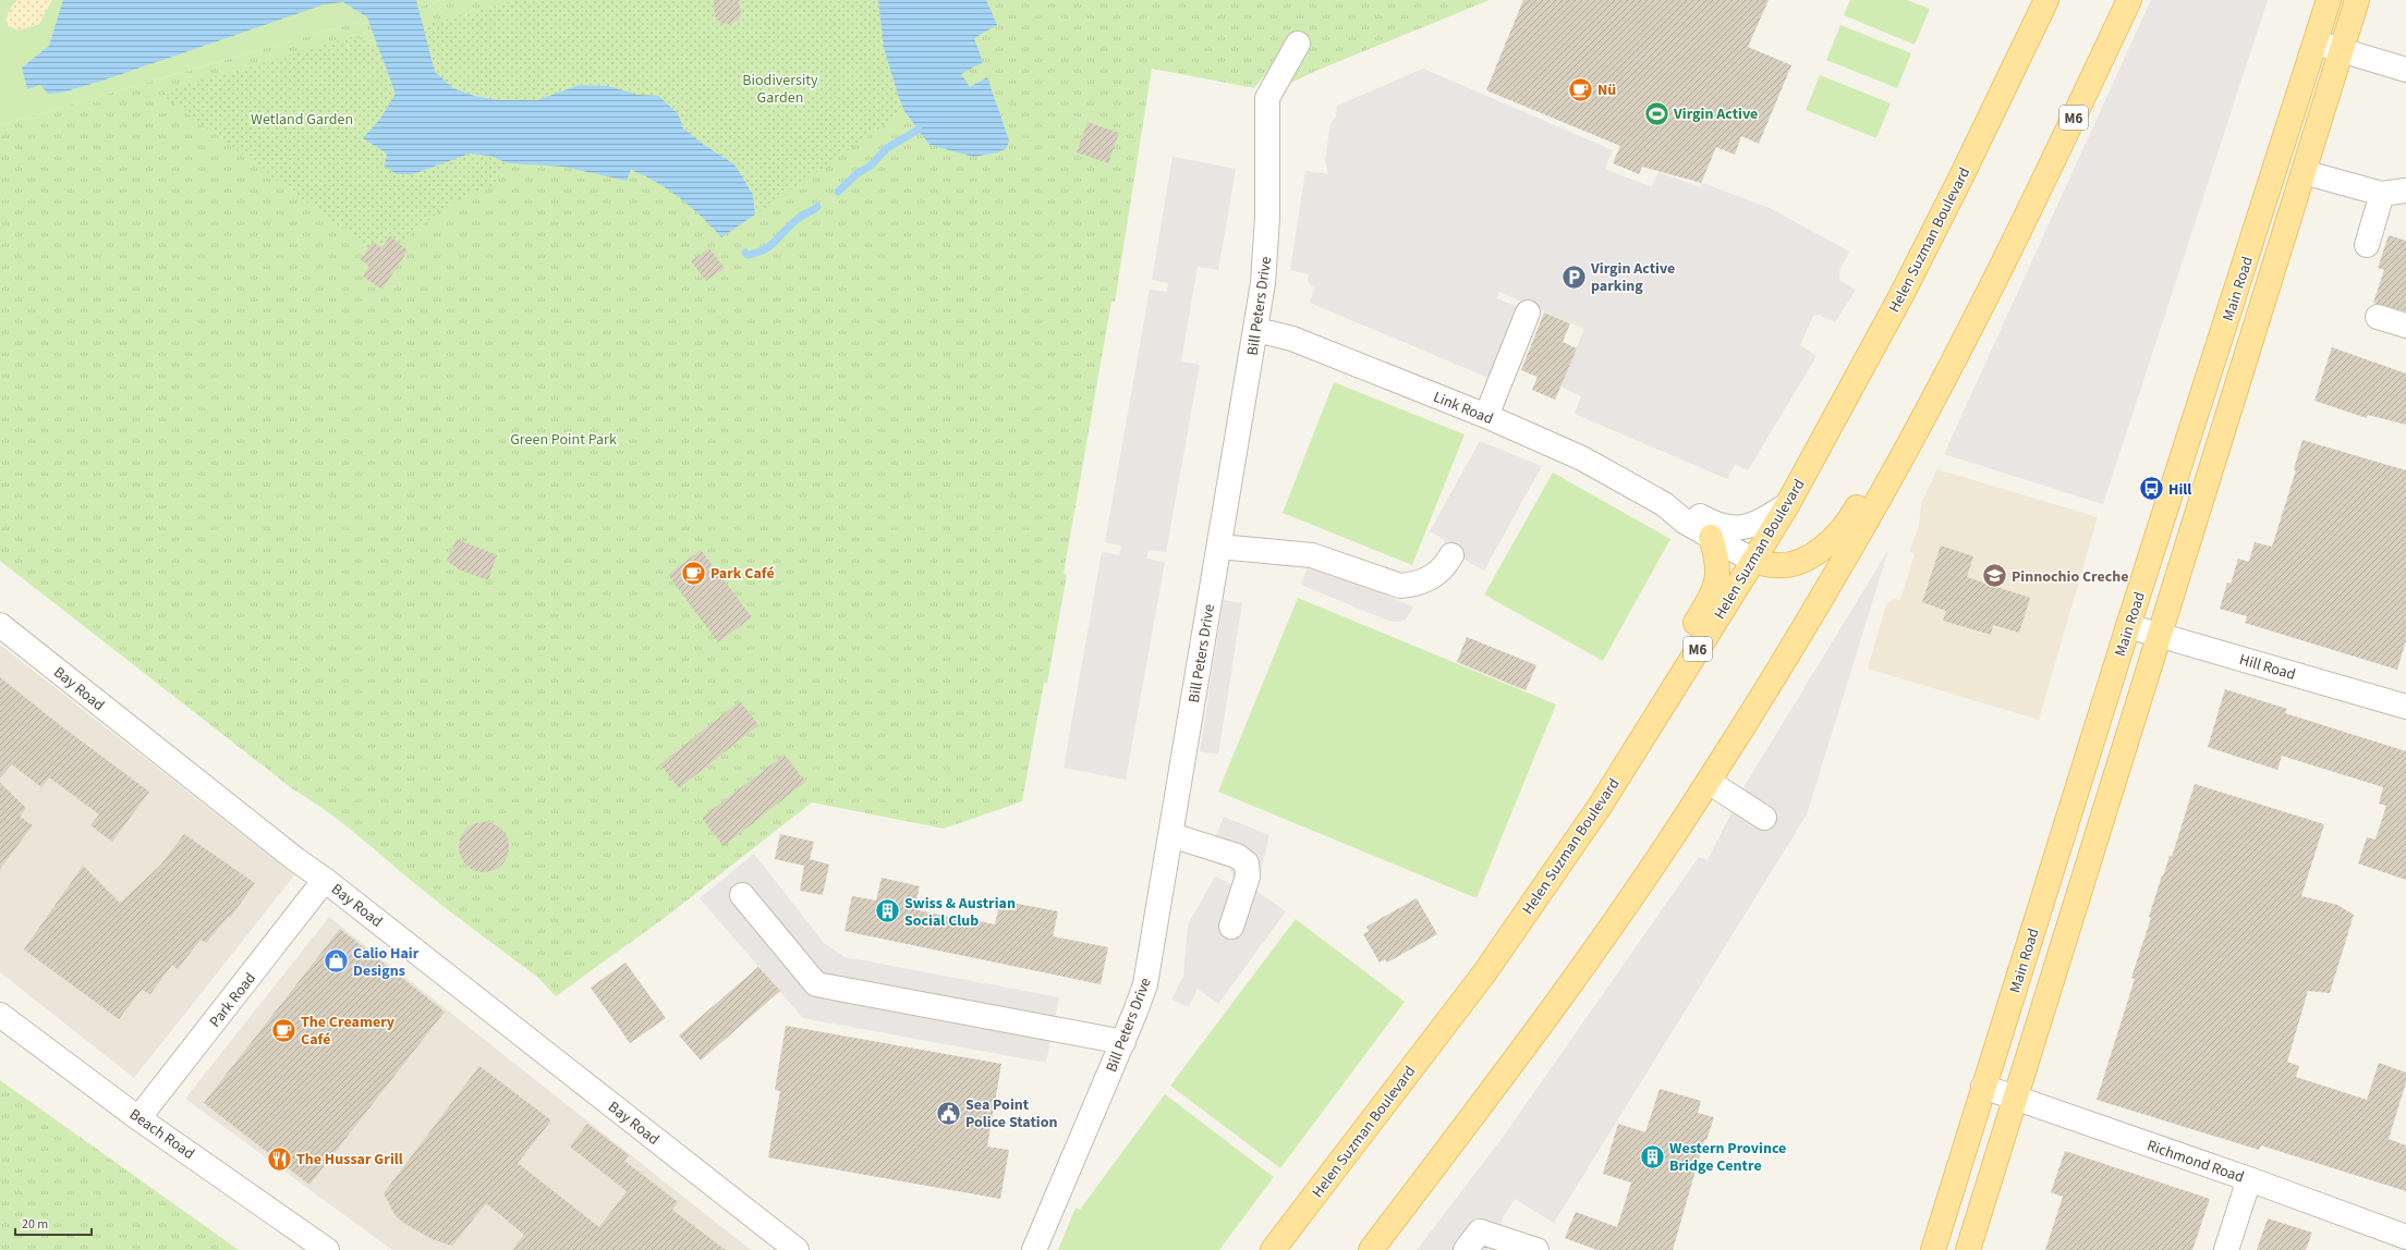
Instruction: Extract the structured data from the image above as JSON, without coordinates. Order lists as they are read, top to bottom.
{
  "streets": {
    "main road": ["M6", "Helen Suzman Boulevard", "Main Road"],
    "street": [
      "Bill Peters Drive",
      "Link Road",
      "Hill Road",
      "Bay Road",
      "Park Road",
      "Beach Road",
      "Richmond Road"
    ]
  },
  "crossings": [
    ["Helen Suzman Boulevard", "Link Road"],
    ["Main Road", "Hill Road"],
    ["Main Road", "Richmond Road"],
    ["Bill Peters Drive", "Link Road"],
    ["Bay Road", "Park Road"],
    ["Park Road", "Beach Road"]
  ],
  "parks": ["Biodiversity Garden", "Wetland Garden", "Green Point Park"],
  "places": {
    "cafe": ["Nü", "Park Café", "The Creamery Café"],
    "sports": ["Virgin Active"],
    "parking": ["Virgin Active parking"],
    "bus stop": ["Hill"],
    "school or university": ["Pinnochio Creche"],
    "building": ["Swiss & Austrian Social Club", "Western Province Bridge Centre"],
    "shop": ["Calio Hair Designs"],
    "public building": ["Sea Point Police Station"],
    "restaurant": ["The Hussar Grill"]
  },
  "scale_bar": "20 m"
}
